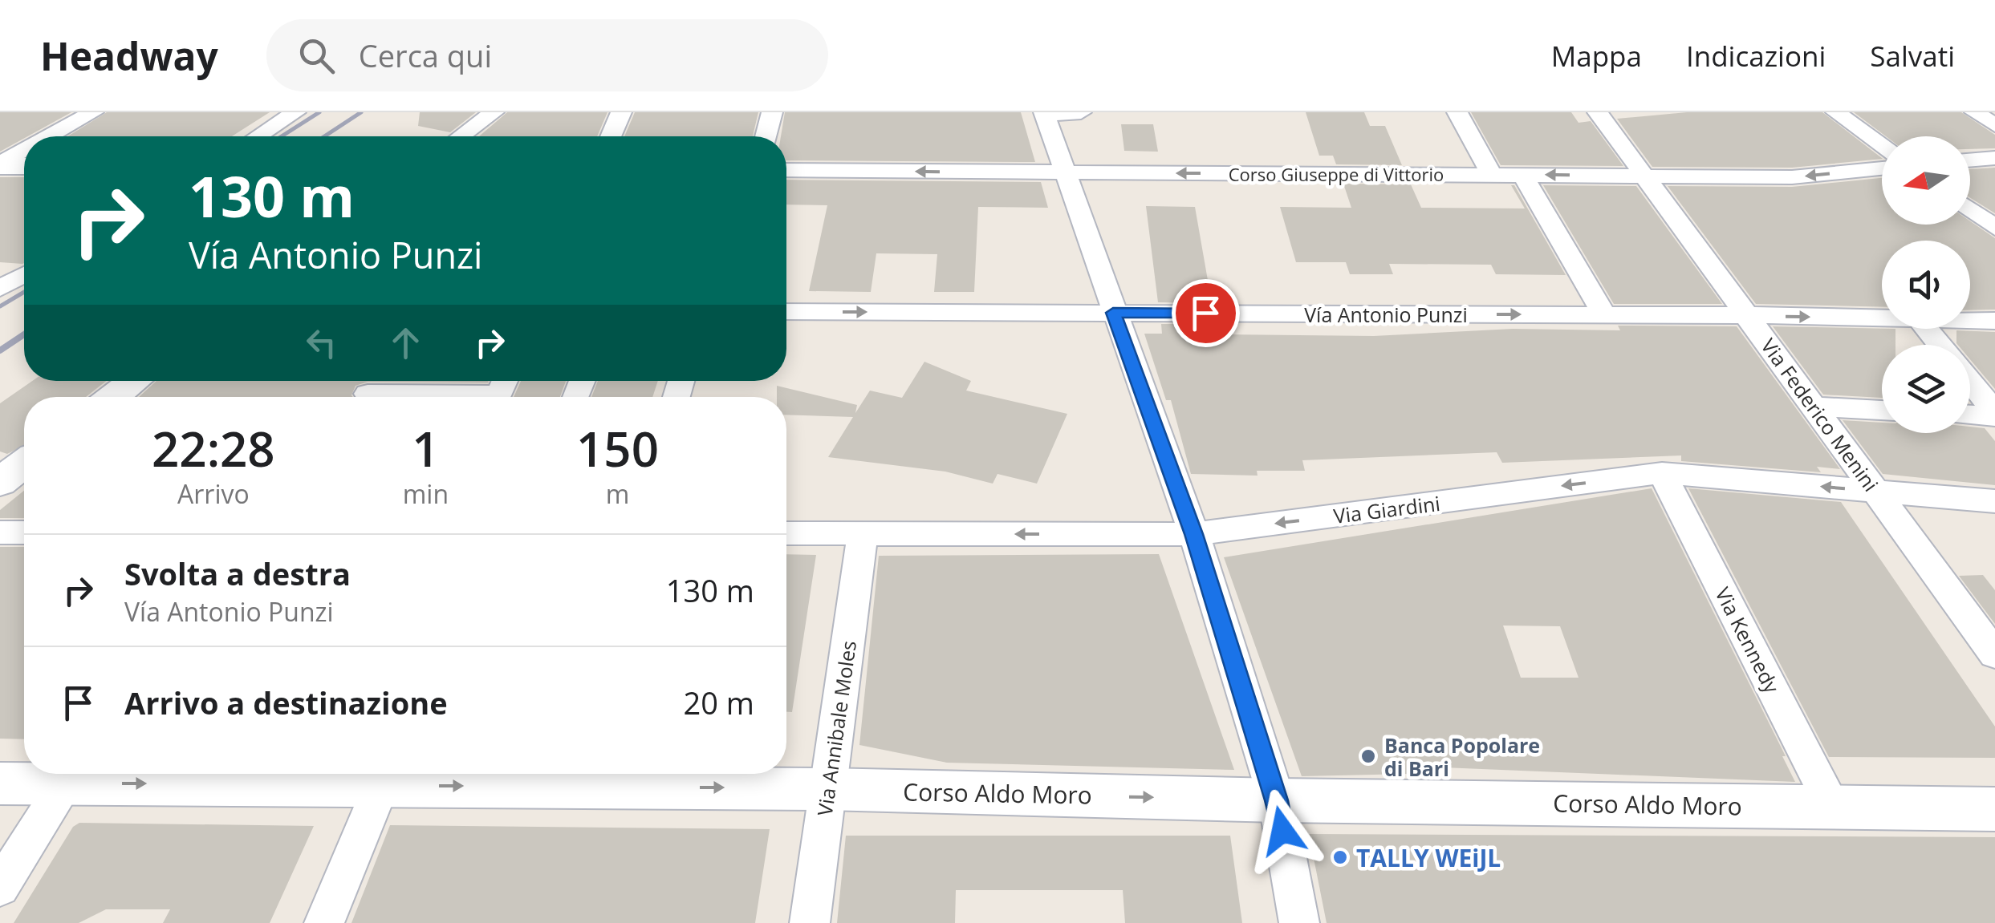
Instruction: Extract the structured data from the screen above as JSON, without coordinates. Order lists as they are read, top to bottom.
{
  "streets": {
    "street": [
      "Corso Giuseppe di Vittorio",
      "Vía Antonio Punzi",
      "Via Federico Menini",
      "Via Giardini",
      "Via Kennedy",
      "Via Annibale Moles",
      "Corso Aldo Moro"
    ]
  },
  "crossings": [
    ["Corso Giuseppe di Vittorio", "Via Federico Menini"],
    ["Vía Antonio Punzi", "Via Federico Menini"],
    ["Via Federico Menini", "Via Giardini"],
    ["Via Giardini", "Via Kennedy"],
    ["Via Giardini", "Via Annibale Moles"],
    ["Via Kennedy", "Corso Aldo Moro"],
    ["Via Annibale Moles", "Corso Aldo Moro"]
  ],
  "one_way": [
    "Corso Giuseppe di Vittorio",
    "Vía Antonio Punzi",
    "Via Giardini",
    "Corso Aldo Moro"
  ],
  "places": ["Banca Popolare di Bari", "TALLY WEiJL"],
  "north": "left",
  "page": {
    "header": "Headway",
    "search": "Cerca qui",
    "nav": ["Mappa", "Indicazioni", "Salvati"],
    "turn": ["130 m", "Vía Antonio Punzi"],
    "eta": [
      "22:28",
      "Arrivo",
      "1",
      "min",
      "150",
      "m"
    ],
    "list": [
      {
        "name": "Svolta a destra",
        "note": "Vía Antonio Punzi",
        "value": "130 m"
      },
      {
        "name": "Arrivo a destinazione",
        "value": "20 m"
      }
    ]
  }
}
